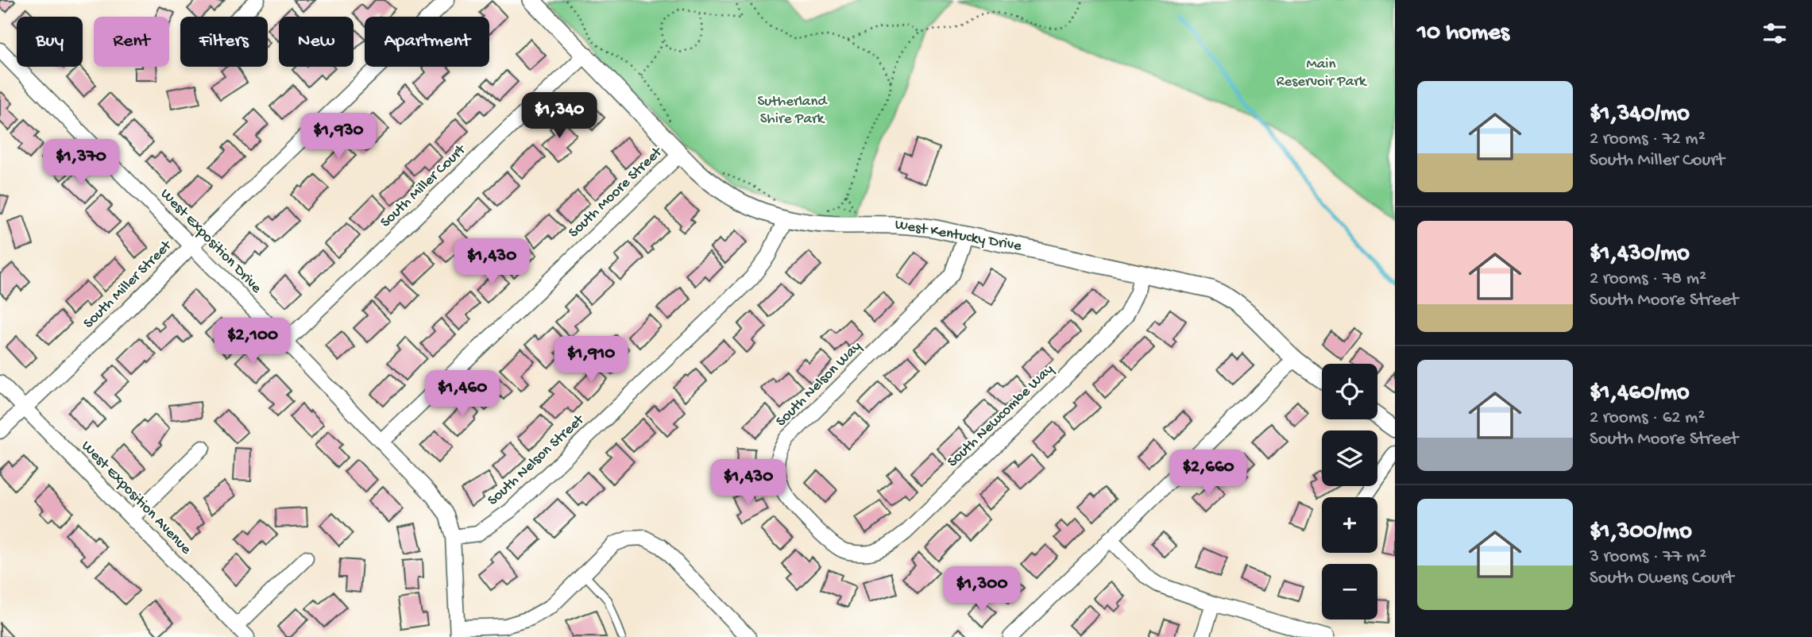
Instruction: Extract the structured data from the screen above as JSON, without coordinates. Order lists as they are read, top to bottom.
{
  "streets": {
    "street": [
      "South Miller Court",
      "South Moore Street",
      "West Kentucky Drive",
      "West Exposition Drive",
      "South Miller Street",
      "South Nelson Way",
      "South Newcombe Way",
      "South Nelson Street",
      "West Exposition Avenue"
    ]
  },
  "crossings": [
    ["South Miller Court", "West Kentucky Drive"],
    ["South Miller Court", "West Exposition Drive"],
    ["South Moore Street", "West Kentucky Drive"],
    ["South Moore Street", "West Exposition Drive"],
    ["West Kentucky Drive", "South Nelson Way"],
    ["West Kentucky Drive", "South Newcombe Way"],
    ["West Kentucky Drive", "South Nelson Street"],
    ["West Exposition Drive", "South Miller Street"],
    ["West Exposition Drive", "South Nelson Street"],
    ["South Miller Street", "West Exposition Avenue"],
    ["South Nelson Way", "South Newcombe Way"]
  ],
  "parks": ["Main Reservoir Park", "Sutherland Shire Park"],
  "page": {
    "heading": "10 homes",
    "chip": [
      "Buy",
      "Rent",
      "Filters",
      "New",
      "Apartment"
    ],
    "list": [
      {
        "name": "$1,340/mo",
        "note": "2 rooms · 72 m² · South Miller Court"
      },
      {
        "name": "$1,430/mo",
        "note": "2 rooms · 78 m² · South Moore Street"
      },
      {
        "name": "$1,460/mo",
        "note": "2 rooms · 62 m² · South Moore Street"
      },
      {
        "name": "$1,300/mo",
        "note": "3 rooms · 77 m² · South Owens Court"
      }
    ],
    "price": [
      "$1,340",
      "$1,930",
      "$1,370",
      "$1,430",
      "$2,100",
      "$1,910",
      "$1,460",
      "$2,660",
      "$1,430",
      "$1,300"
    ],
    "map_buttons": ["+", "−"]
  }
}
